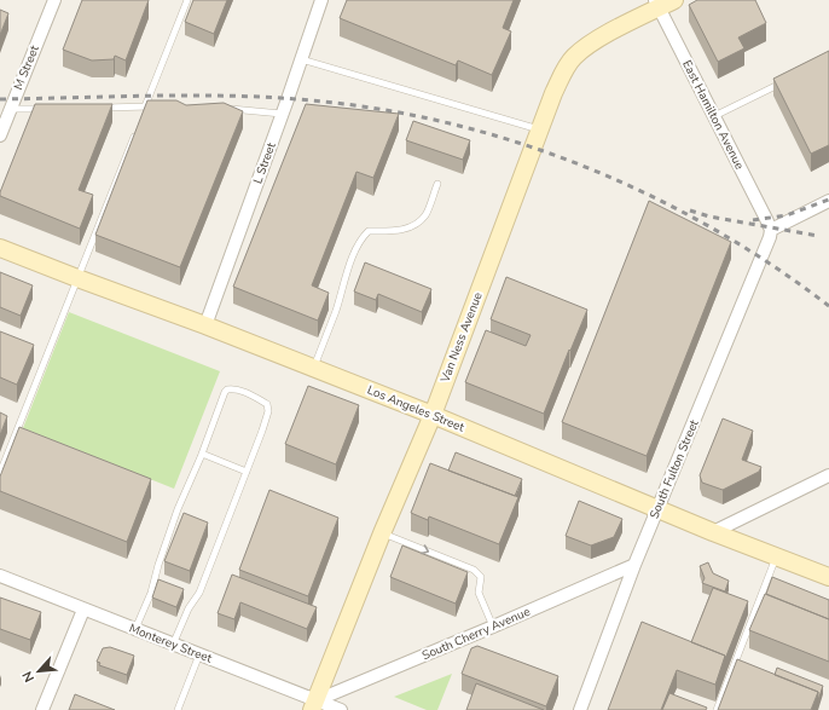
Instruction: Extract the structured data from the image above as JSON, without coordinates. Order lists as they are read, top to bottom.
{
  "streets": {
    "street": [
      "M Street",
      "East Hamilton Avenue",
      "L Street",
      "Van Ness Avenue",
      "Los Angeles Street",
      "South Fulton Street",
      "South Cherry Avenue",
      "Monterey Street"
    ]
  },
  "crossings": [
    ["East Hamilton Avenue", "Van Ness Avenue"],
    ["East Hamilton Avenue", "South Fulton Street"],
    ["L Street", "Los Angeles Street"],
    ["Van Ness Avenue", "Los Angeles Street"],
    ["Van Ness Avenue", "South Cherry Avenue"],
    ["Van Ness Avenue", "Monterey Street"],
    ["Los Angeles Street", "South Fulton Street"],
    ["South Fulton Street", "South Cherry Avenue"],
    ["South Cherry Avenue", "Monterey Street"]
  ],
  "north": "bottom left"
}
